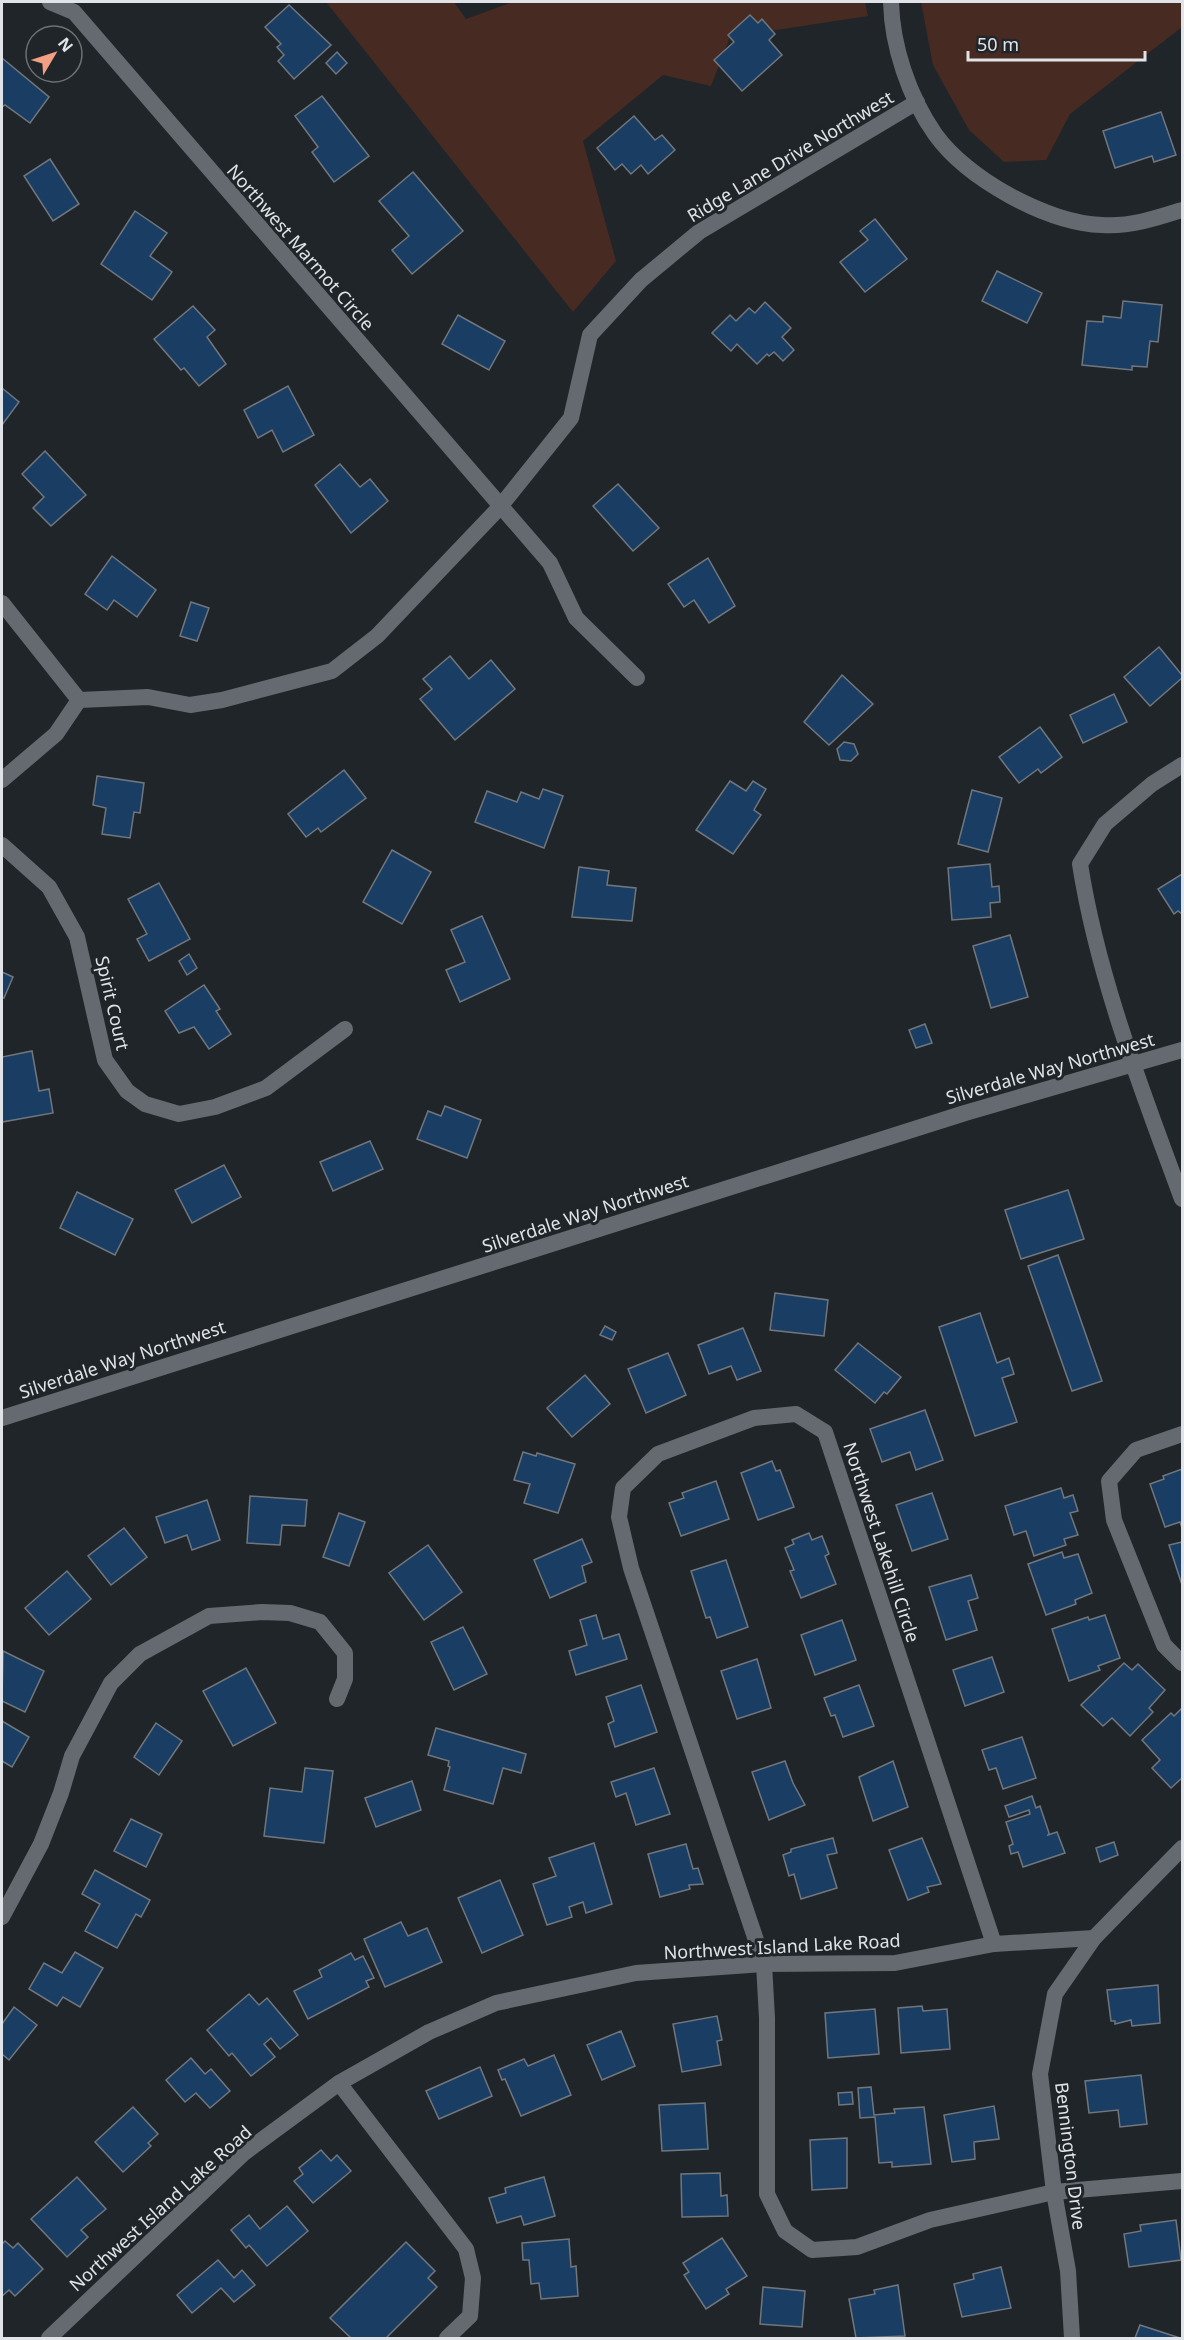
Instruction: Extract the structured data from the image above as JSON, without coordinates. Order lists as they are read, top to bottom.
{
  "streets": {
    "street": [
      "Ridge Lane Drive Northwest",
      "Northwest Marmot Circle",
      "Spirit Court",
      "Silverdale Way Northwest",
      "Northwest Lakehill Circle",
      "Northwest Island Lake Road",
      "Bennington Drive"
    ]
  },
  "crossings": [
    ["Ridge Lane Drive Northwest", "Northwest Marmot Circle"],
    ["Northwest Lakehill Circle", "Northwest Island Lake Road"],
    ["Northwest Lakehill Circle", "Bennington Drive"],
    ["Northwest Island Lake Road", "Bennington Drive"]
  ],
  "scale_bar": "50 m",
  "north": "top right"
}
